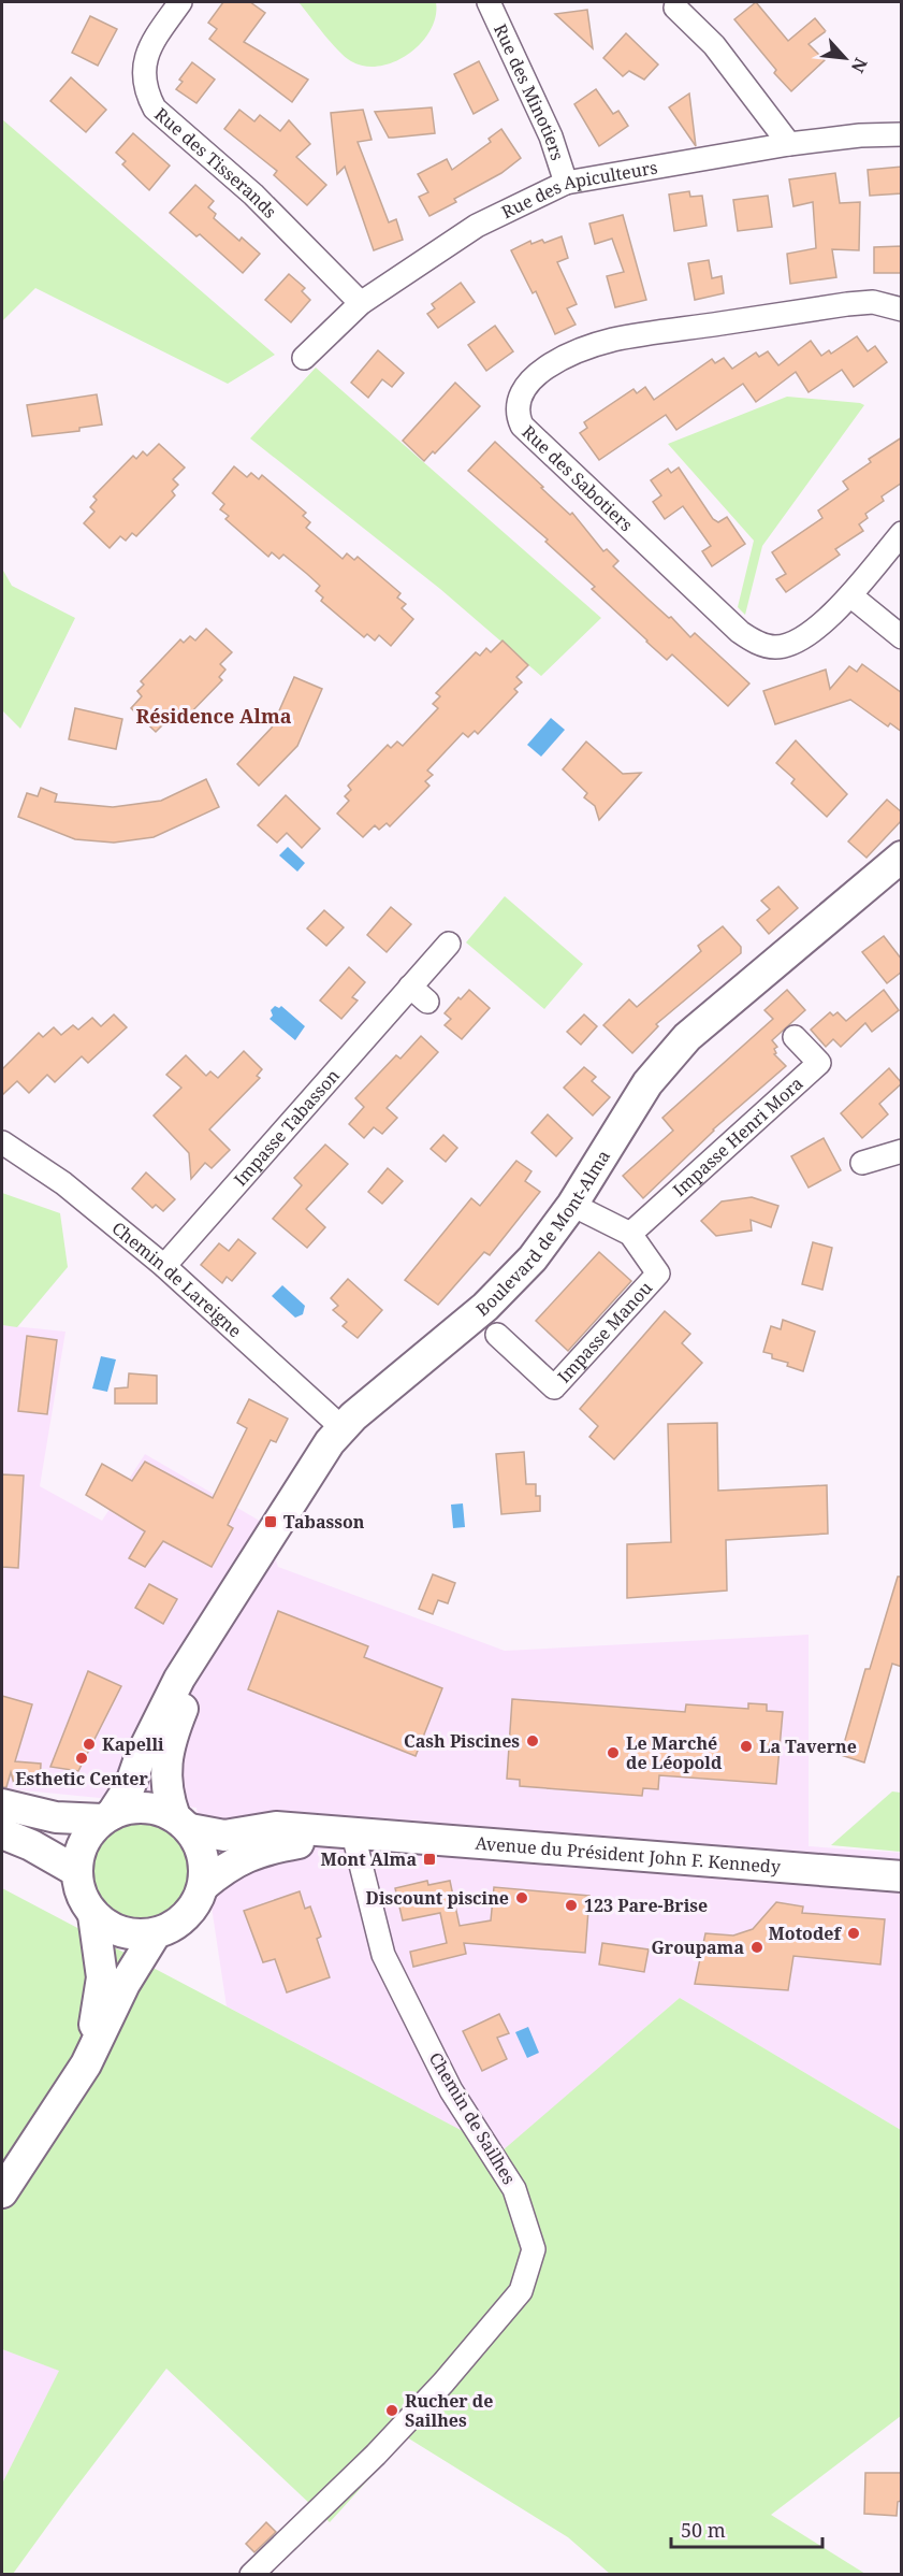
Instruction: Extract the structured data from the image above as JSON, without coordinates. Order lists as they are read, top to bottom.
{
  "streets": {
    "street": [
      "Rue des Minotiers",
      "Rue des Tisserands",
      "Rue des Apiculteurs",
      "Rue des Sabotiers",
      "Impasse Tabasson",
      "Impasse Henri Mora",
      "Boulevard de Mont-Alma",
      "Chemin de Lareigne",
      "Impasse Manou",
      "Avenue du Président John F. Kennedy",
      "Chemin de Sailhes"
    ]
  },
  "crossings": [
    ["Rue des Minotiers", "Rue des Apiculteurs"],
    ["Rue des Tisserands", "Rue des Apiculteurs"],
    ["Impasse Tabasson", "Chemin de Lareigne"],
    ["Impasse Henri Mora", "Impasse Manou"],
    ["Boulevard de Mont-Alma", "Chemin de Lareigne"],
    ["Boulevard de Mont-Alma", "Impasse Manou"],
    ["Boulevard de Mont-Alma", "Avenue du Président John F. Kennedy"],
    ["Avenue du Président John F. Kennedy", "Chemin de Sailhes"]
  ],
  "districts": ["Résidence Alma"],
  "places": {
    "transit": ["Tabasson", "Mont Alma"],
    "other": [
      "Cash Piscines",
      "Kapelli",
      "La Taverne",
      "Le Marché de Léopold",
      "Esthetic Center",
      "Discount piscine",
      "123 Pare-Brise",
      "Motodef",
      "Groupama",
      "Rucher de Sailhes"
    ]
  },
  "scale_bar": "50 m",
  "north": "bottom right"
}
